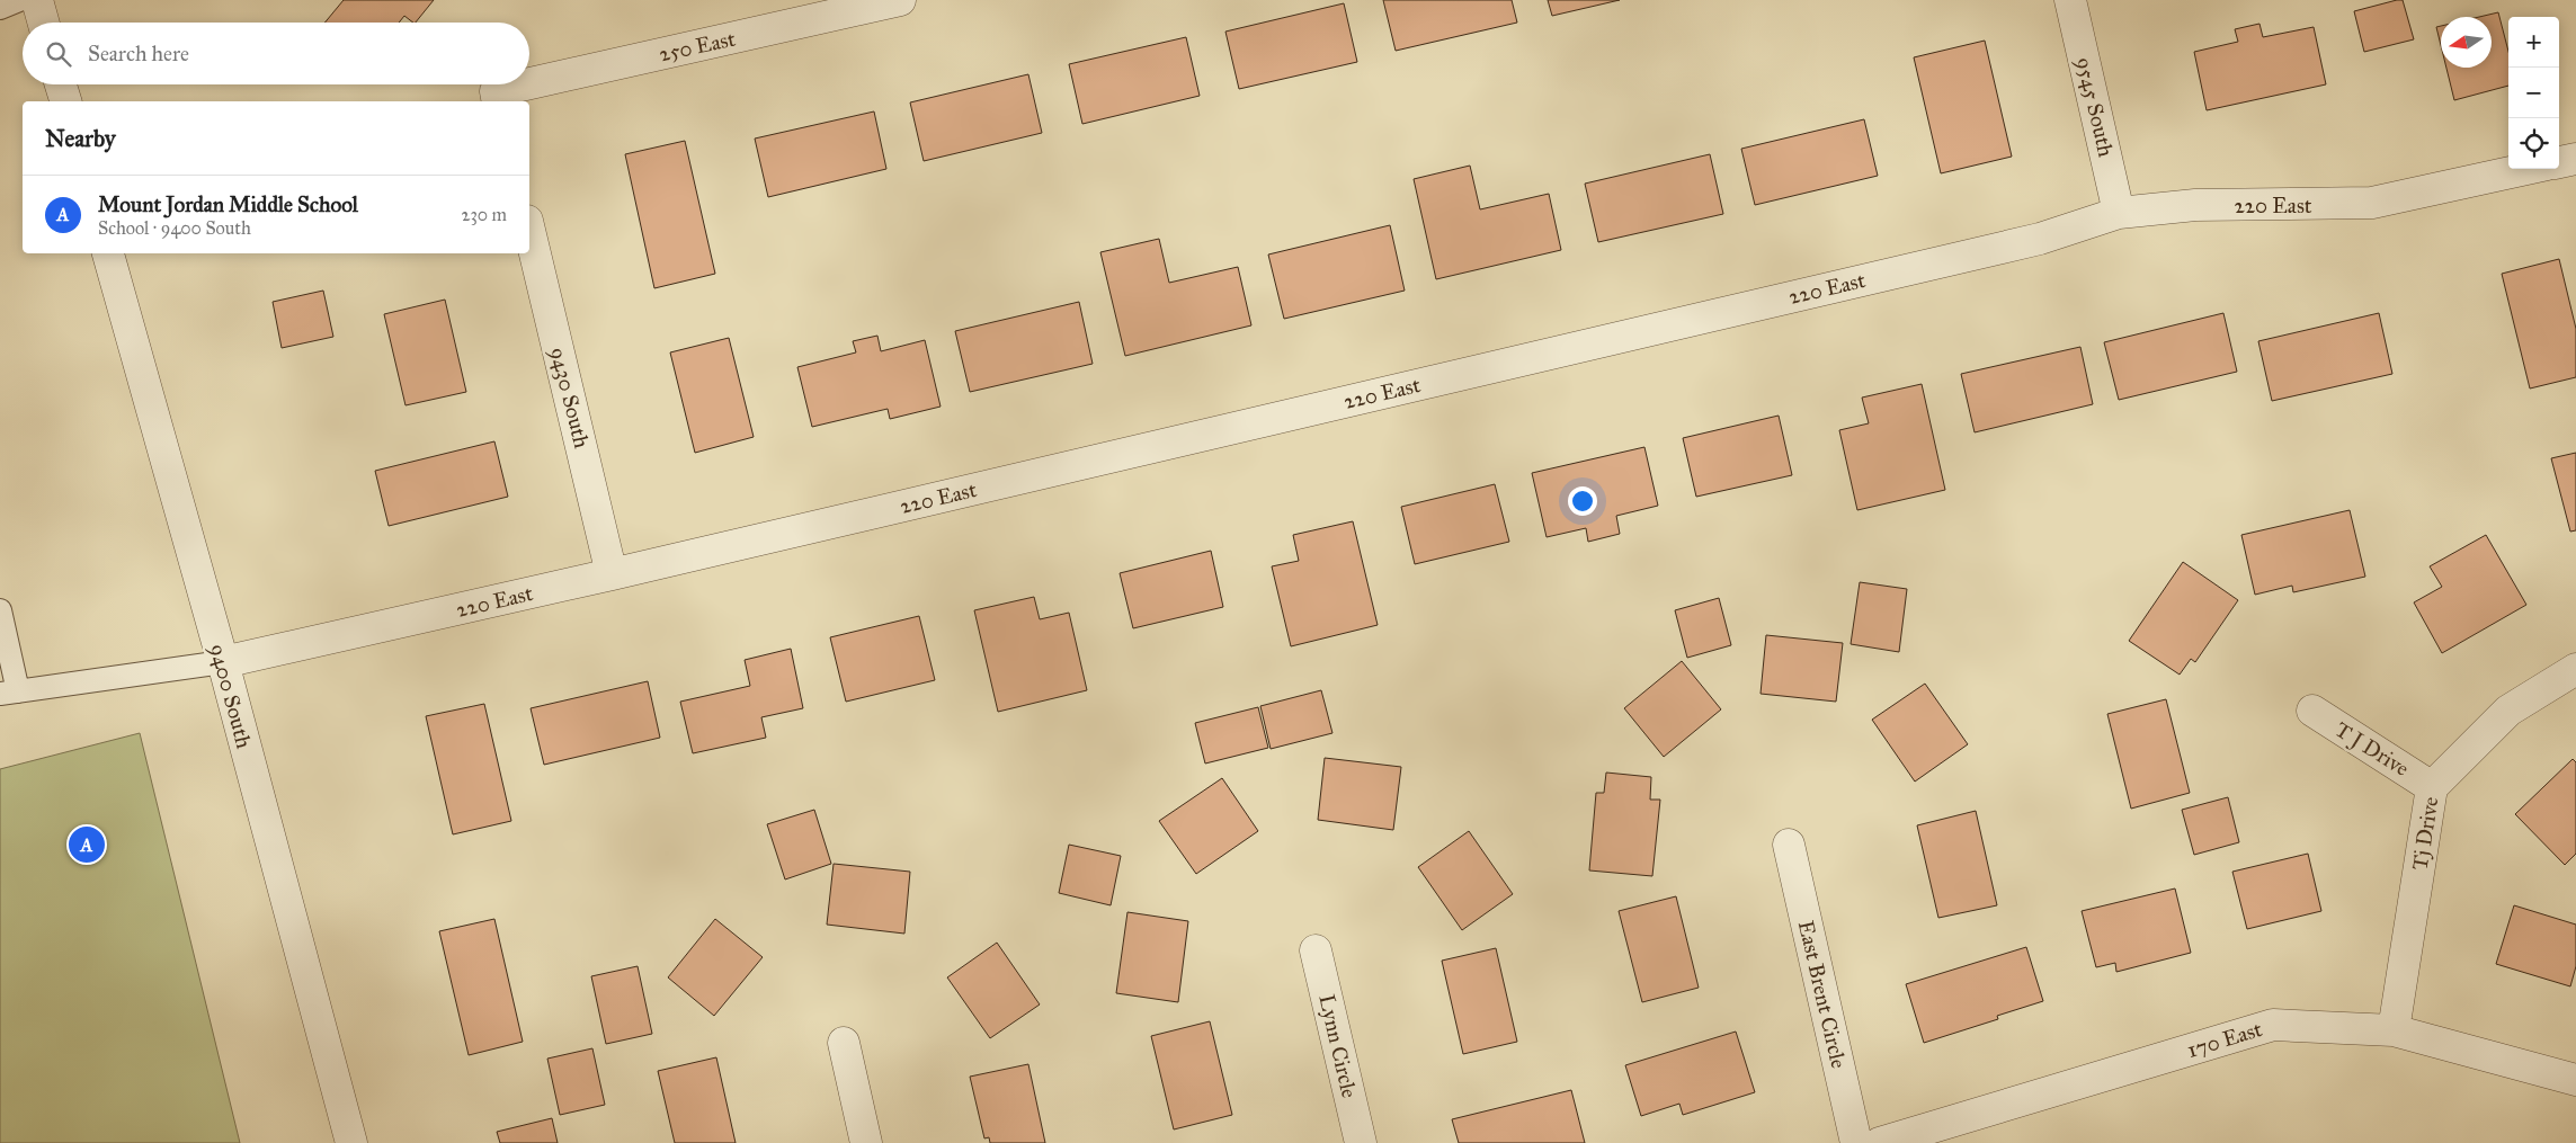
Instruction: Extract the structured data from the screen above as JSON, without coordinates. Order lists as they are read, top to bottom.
{
  "streets": {
    "street": [
      "250 East",
      "9545 South",
      "220 East",
      "9430 South",
      "9400 South",
      "T J Drive",
      "Tj Drive",
      "East Brent Circle",
      "170 East",
      "Lynn Circle"
    ]
  },
  "crossings": [
    ["9545 South", "220 East"],
    ["220 East", "9430 South"],
    ["220 East", "9400 South"],
    ["T J Drive", "Tj Drive"],
    ["Tj Drive", "170 East"]
  ],
  "north": "left",
  "page": {
    "map_buttons": ["+", "−"],
    "search": "Search here",
    "heading": "Nearby",
    "list": [
      {
        "mark": "A",
        "name": "Mount Jordan Middle School",
        "note": "School · 9400 South",
        "value": "230 m"
      }
    ],
    "pins": "A"
  }
}
